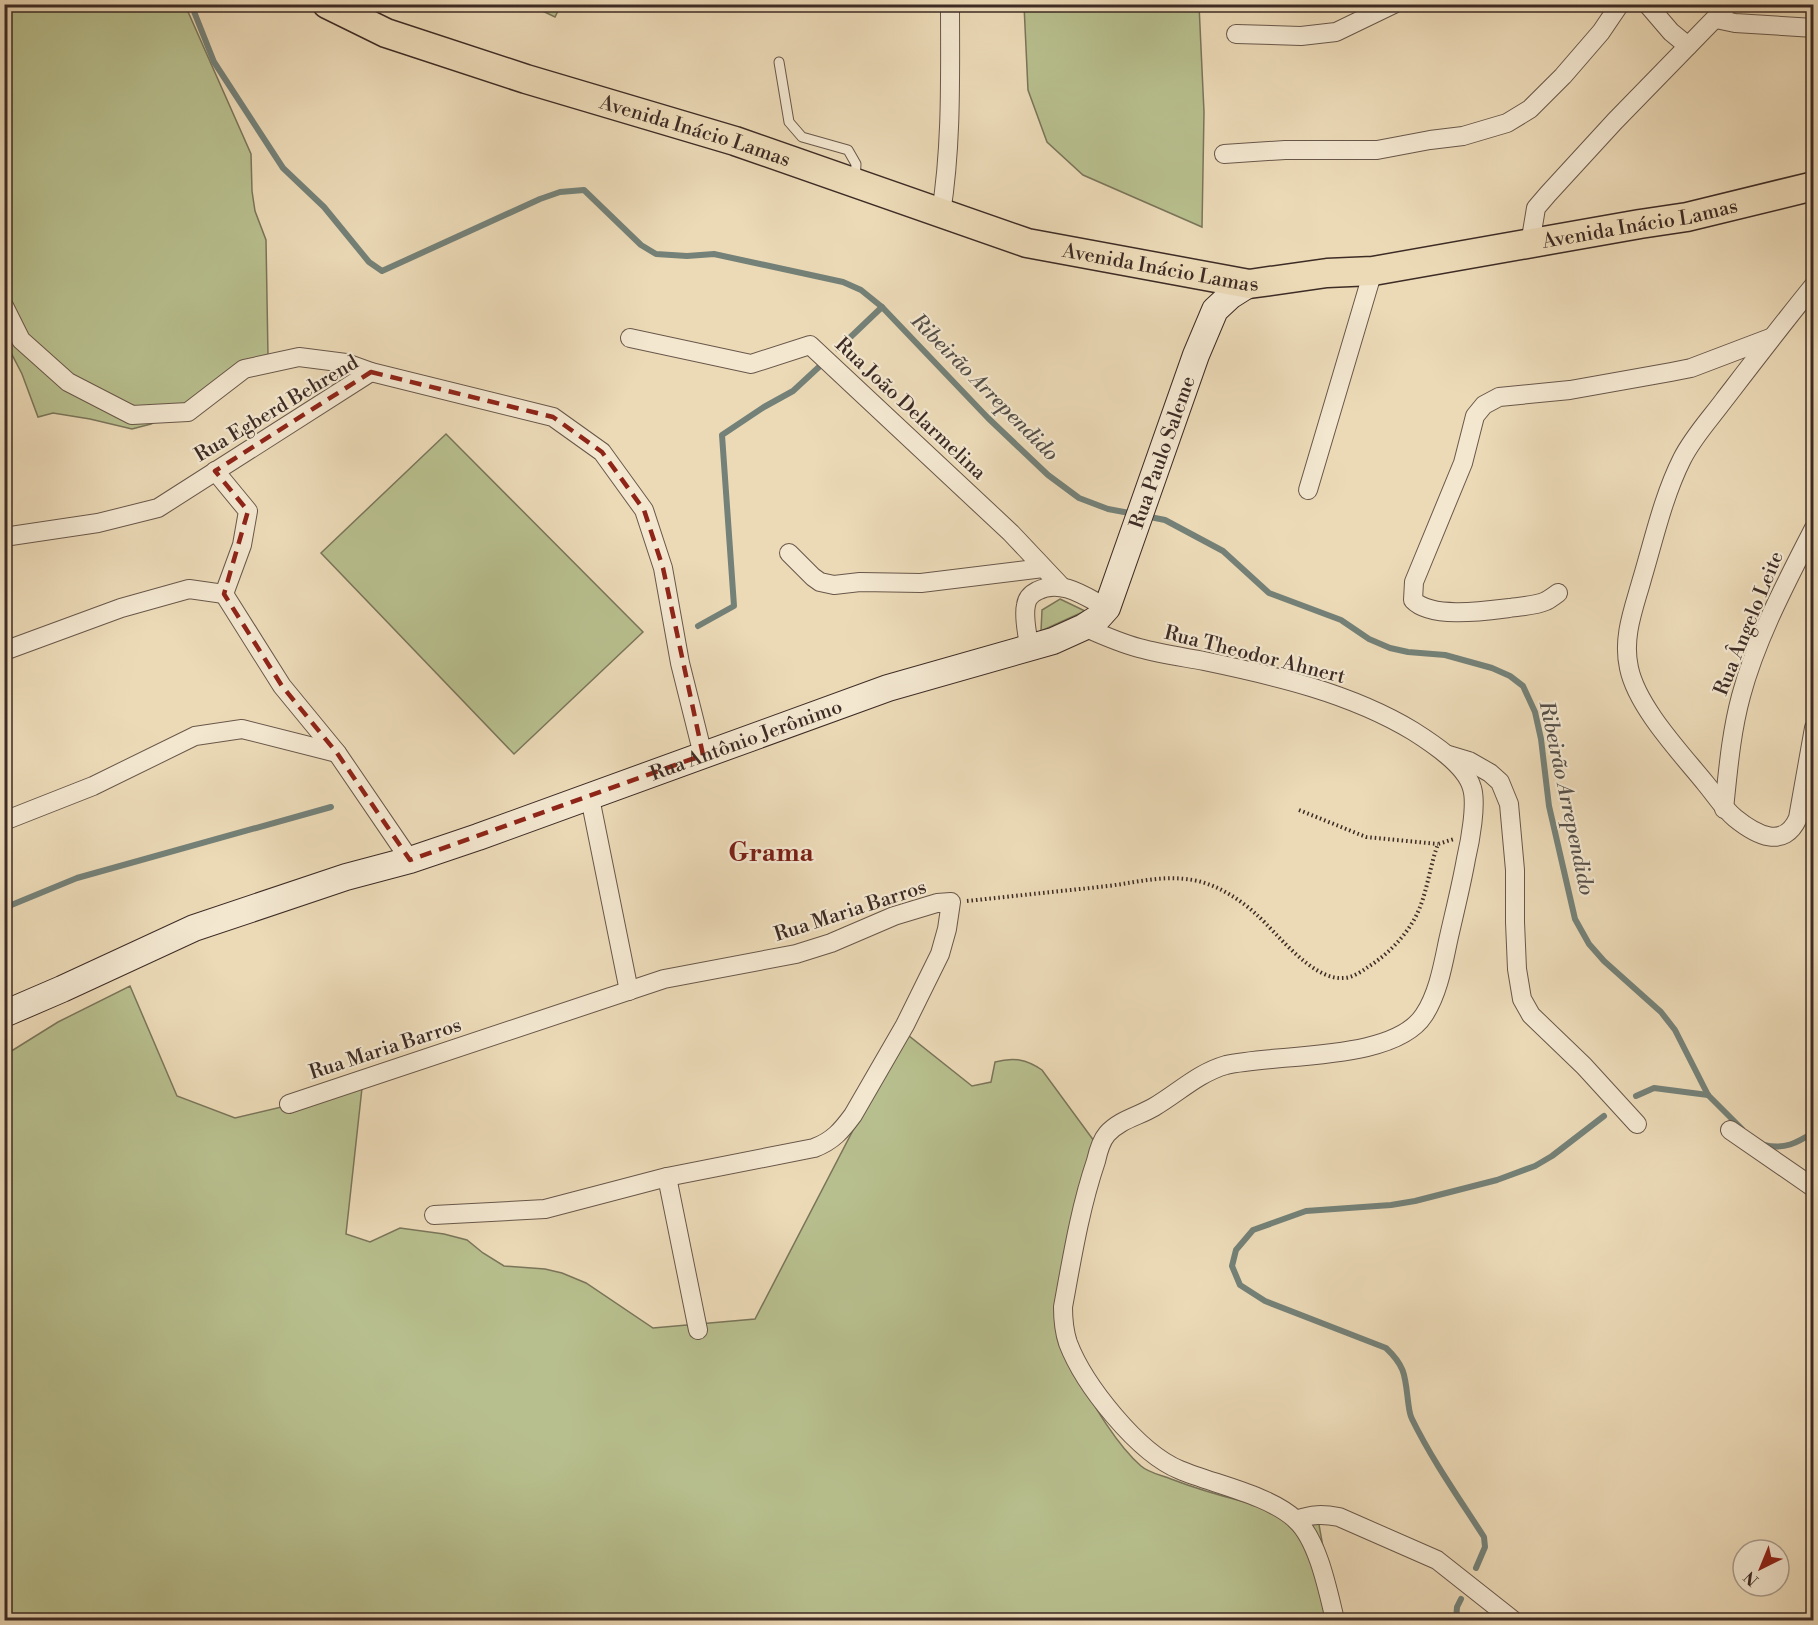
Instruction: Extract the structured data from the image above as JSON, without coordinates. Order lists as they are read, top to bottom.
{
  "streets": {
    "main road": ["Avenida Inácio Lamas", "Rua Paulo Saleme", "Rua Antônio Jerônimo"],
    "street": [
      "Rua Egberd Behrend",
      "Rua João Delarmelina",
      "Rua Ângelo Leite",
      "Rua Theodor Ahnert",
      "Rua Maria Barros"
    ]
  },
  "crossings": [
    ["Avenida Inácio Lamas", "Rua Paulo Saleme"],
    ["Rua Egberd Behrend", "Rua Antônio Jerônimo"],
    ["Rua Theodor Ahnert", "Rua Antônio Jerônimo"]
  ],
  "districts": ["Grama"],
  "water": ["Ribeirão Arrependido"],
  "north": "bottom left"
}
